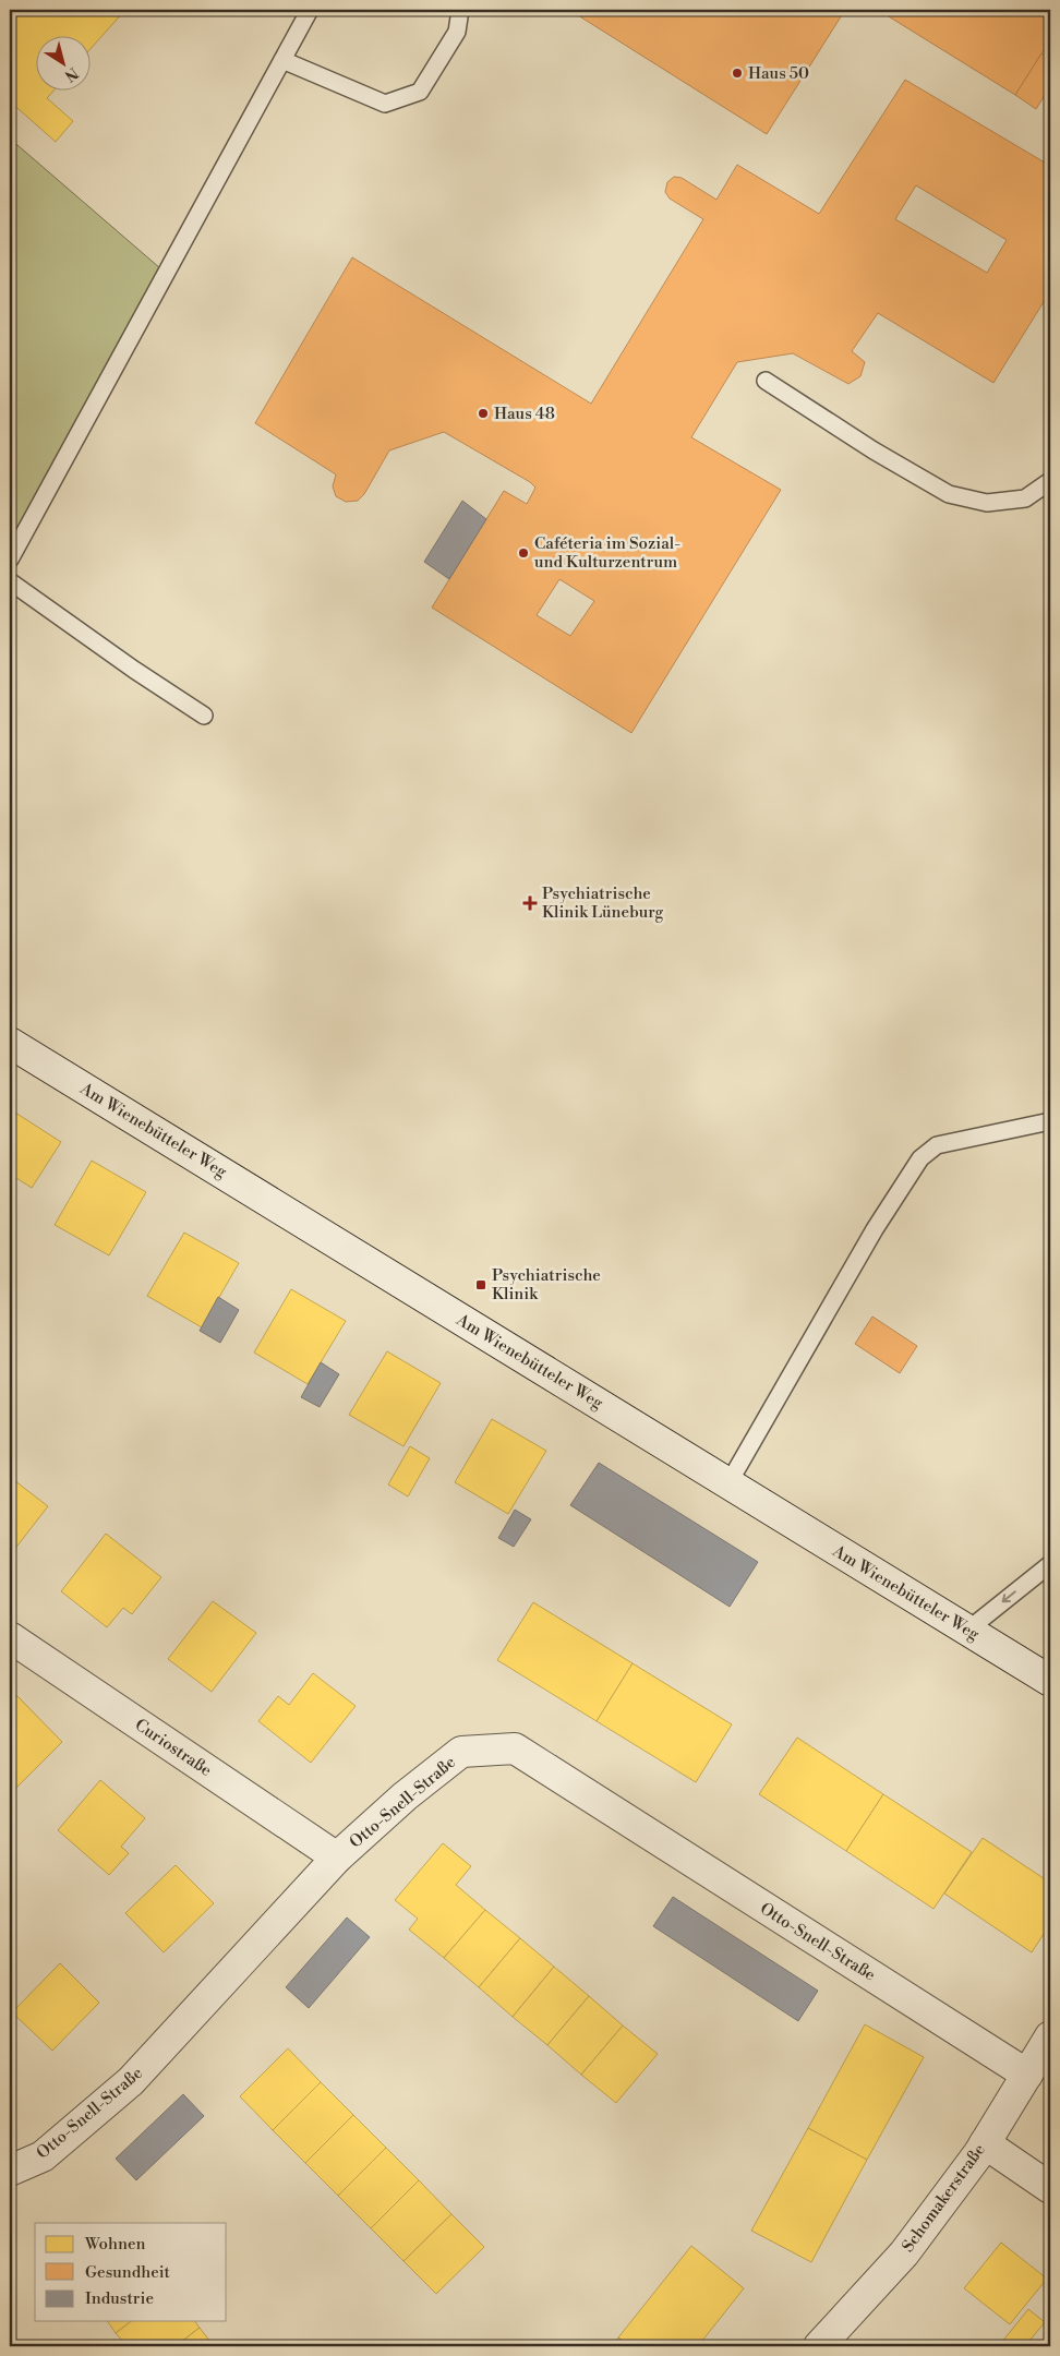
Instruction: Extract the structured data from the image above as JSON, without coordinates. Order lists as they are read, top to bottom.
{
  "streets": {
    "street": [
      "Am Wienebütteler Weg",
      "Curiostraße",
      "Otto-Snell-Straße",
      "Schomakerstraße"
    ]
  },
  "crossings": [
    ["Curiostraße", "Otto-Snell-Straße"],
    ["Otto-Snell-Straße", "Schomakerstraße"]
  ],
  "places": {
    "other": ["Haus 50", "Haus 48", "Caféteria im Sozial- und Kulturzentrum"],
    "health": ["Psychiatrische Klinik Lüneburg"],
    "transit": ["Psychiatrische Klinik"]
  },
  "legend": ["Wohnen", "Gesundheit", "Industrie"],
  "north": "bottom right"
}
